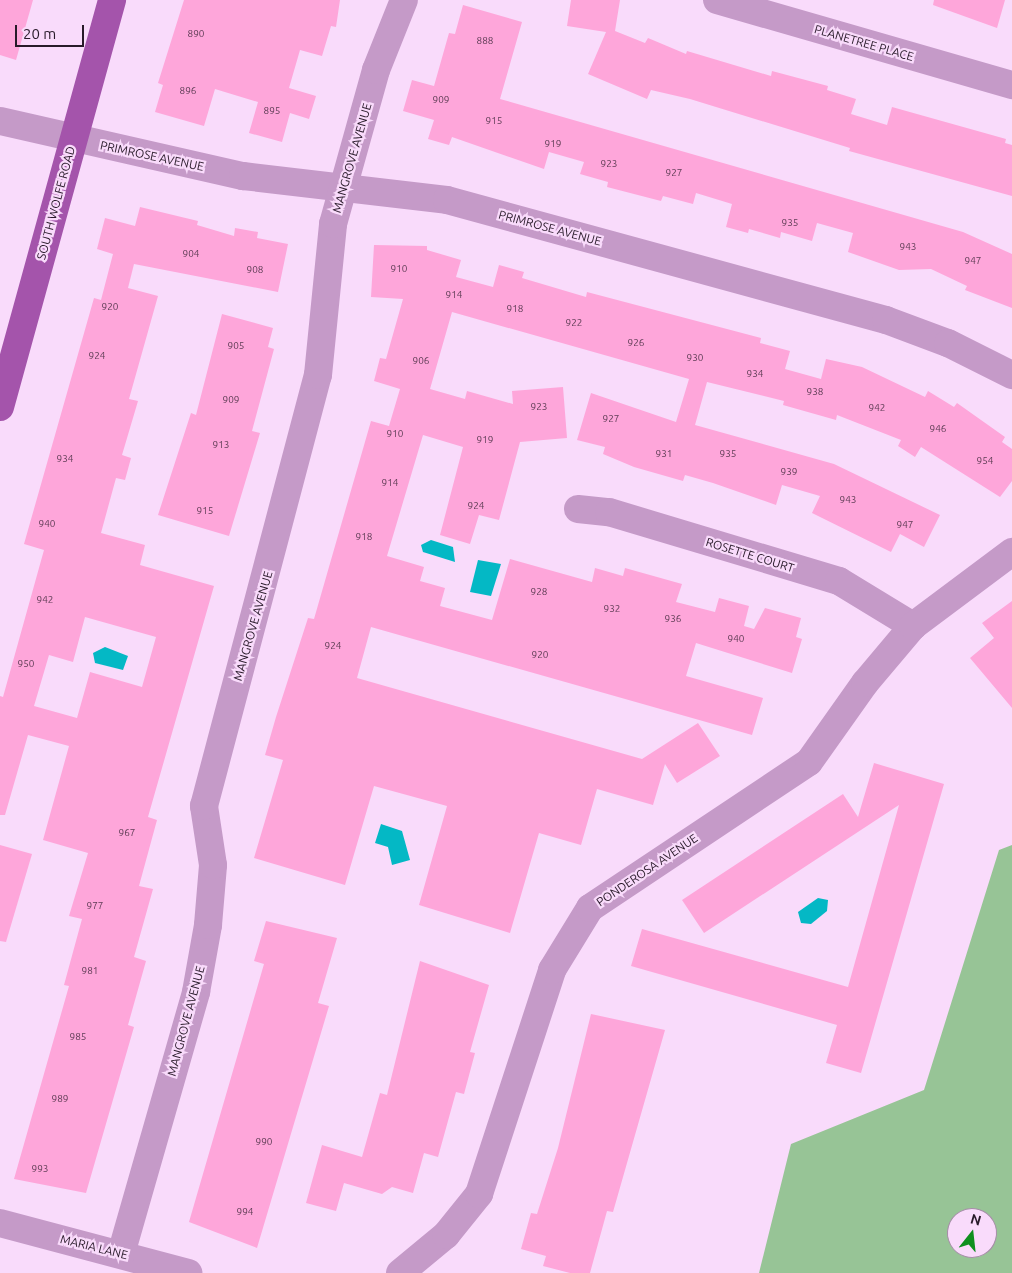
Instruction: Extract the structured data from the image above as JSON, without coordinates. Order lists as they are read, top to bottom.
{
  "streets": {
    "main road": ["SOUTH WOLFE ROAD"],
    "street": [
      "PLANETREE PLACE",
      "PRIMROSE AVENUE",
      "MANGROVE AVENUE",
      "ROSETTE COURT",
      "PONDEROSA AVENUE",
      "MARIA LANE"
    ]
  },
  "crossings": [
    ["PRIMROSE AVENUE", "MANGROVE AVENUE"],
    ["PRIMROSE AVENUE", "SOUTH WOLFE ROAD"],
    ["MANGROVE AVENUE", "MARIA LANE"],
    ["ROSETTE COURT", "PONDEROSA AVENUE"]
  ],
  "house_numbers": [
    "890",
    "888",
    "896",
    "909",
    "895",
    "915",
    "919",
    "923",
    "927",
    "935",
    "943",
    "904",
    "947",
    "910",
    "908",
    "914",
    "920",
    "918",
    "922",
    "926",
    "905",
    "924",
    "930",
    "906",
    "934",
    "938",
    "909",
    "923",
    "942",
    "927",
    "946",
    "910",
    "919",
    "913",
    "931",
    "935",
    "934",
    "954",
    "939",
    "914",
    "943",
    "924",
    "915",
    "940",
    "947",
    "918",
    "928",
    "942",
    "932",
    "936",
    "940",
    "924",
    "920",
    "950",
    "967",
    "977",
    "981",
    "985",
    "989",
    "990",
    "993",
    "994"
  ],
  "scale_bar": "20 m",
  "north": "top"
}
